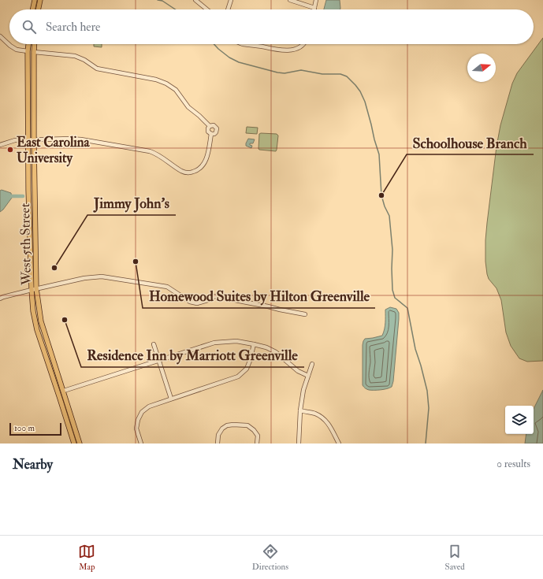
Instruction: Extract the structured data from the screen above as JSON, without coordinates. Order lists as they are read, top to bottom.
{
  "streets": {
    "main road": ["West 5th Street"]
  },
  "places": [
    "East Carolina University",
    "Schoolhouse Branch",
    "Homewood Suites by Hilton Greenville",
    "Jimmy John's",
    "Residence Inn by Marriott Greenville"
  ],
  "scale_bar": "100 m",
  "north": "right",
  "page": {
    "search": "Search here",
    "scale": "100 m",
    "heading": ["Nearby", "0 results"],
    "nav": ["Map", "Directions", "Saved"]
  }
}
